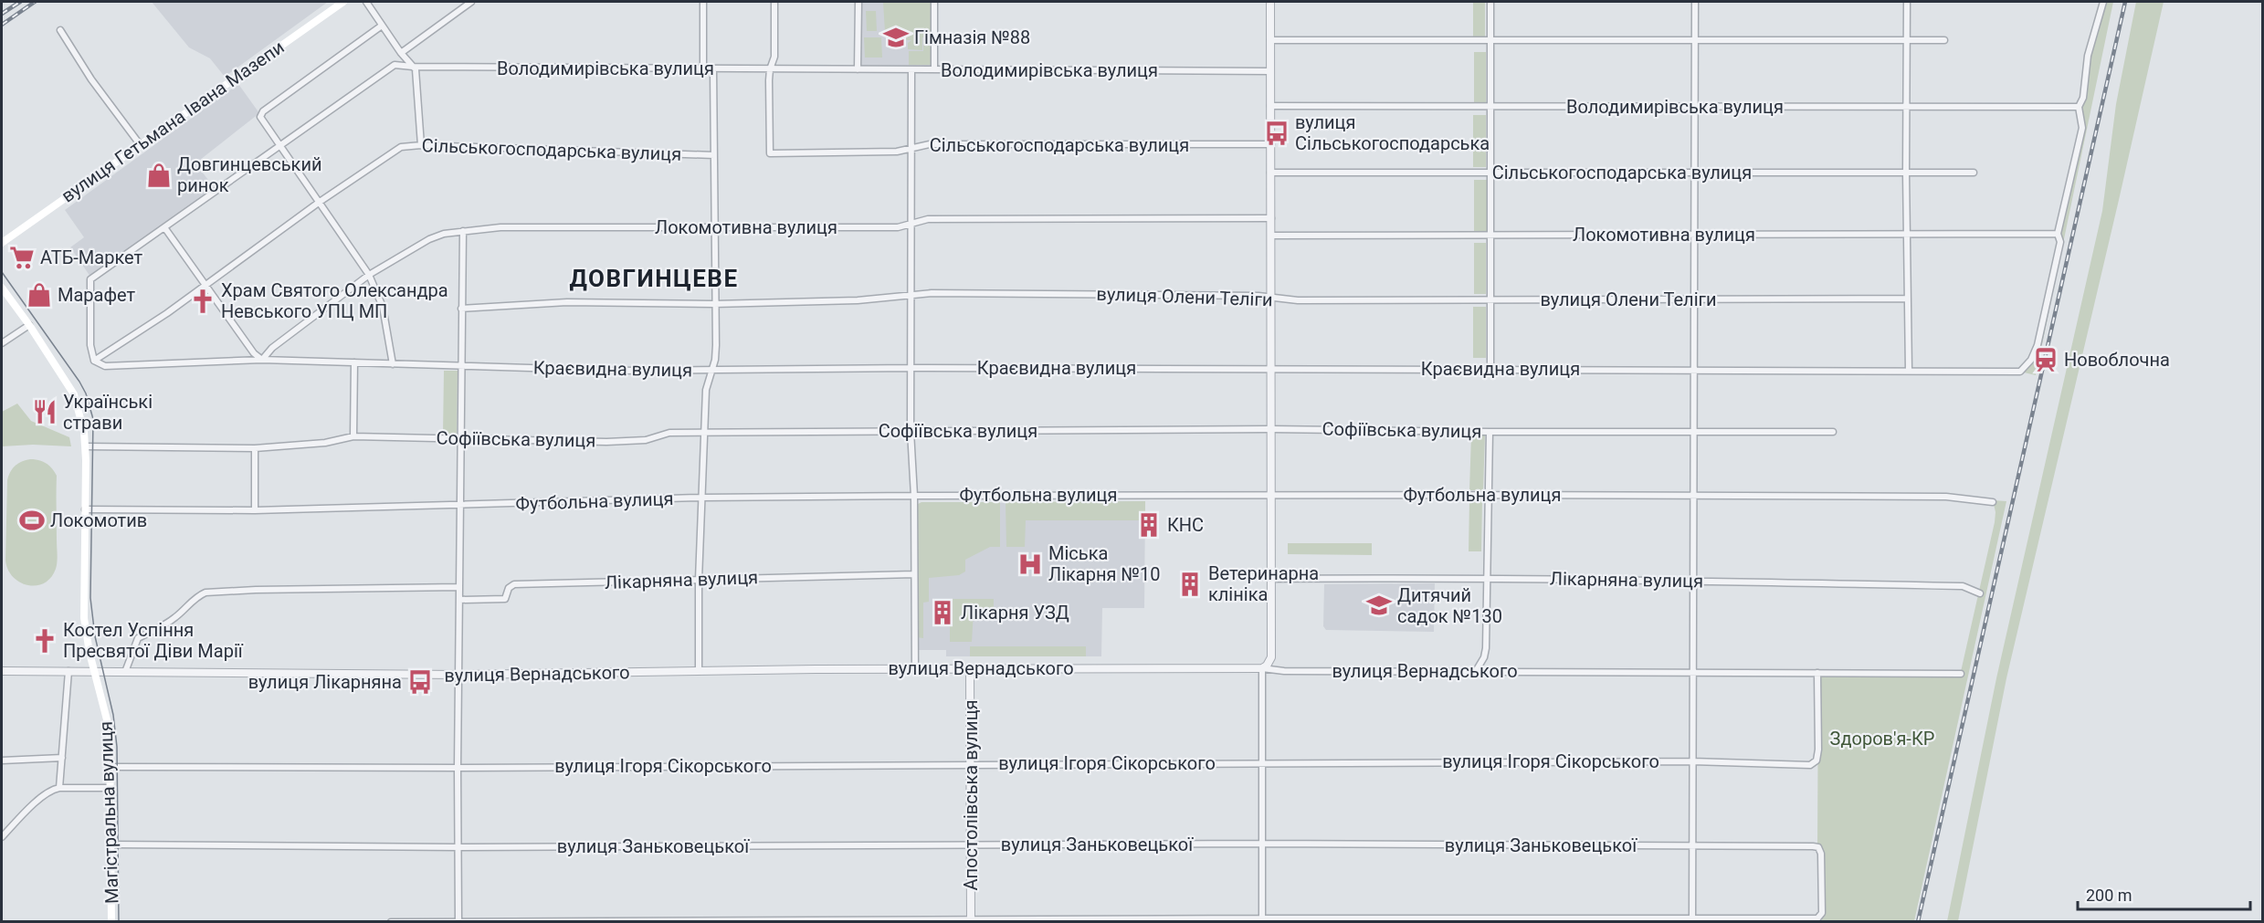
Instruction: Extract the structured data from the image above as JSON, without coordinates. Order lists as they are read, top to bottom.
{
  "streets": {
    "main road": ["вулиця Гетьмана Івана Мазепи", "Магістральна вулиця"],
    "street": [
      "Володимирівська вулиця",
      "Сільськогосподарська вулиця",
      "Локомотивна вулиця",
      "вулиця Олени Теліги",
      "Краєвидна вулиця",
      "Софіївська вулиця",
      "Футбольна вулиця",
      "Лікарняна вулиця",
      "вулиця Вернадського",
      "вулиця Ігоря Сікорського",
      "Апостолівська вулиця",
      "вулиця Заньковецької"
    ]
  },
  "crossings": [
    ["Володимирівська вулиця", "Сільськогосподарська вулиця"],
    ["Володимирівська вулиця", "Краєвидна вулиця"],
    ["Сільськогосподарська вулиця", "Краєвидна вулиця"],
    ["Локомотивна вулиця", "Краєвидна вулиця"],
    ["Софіївська вулиця", "Магістральна вулиця"],
    ["Футбольна вулиця", "Магістральна вулиця"],
    ["вулиця Вернадського", "вулиця Ігоря Сікорського"],
    ["вулиця Вернадського", "Апостолівська вулиця"],
    ["вулиця Вернадського", "Магістральна вулиця"],
    ["вулиця Ігоря Сікорського", "Апостолівська вулиця"],
    ["вулиця Ігоря Сікорського", "Магістральна вулиця"],
    ["Апостолівська вулиця", "вулиця Заньковецької"],
    ["Магістральна вулиця", "вулиця Заньковецької"]
  ],
  "districts": ["ДОВГИНЦЕВЕ"],
  "parks": ["Здоров'я-КР"],
  "places": {
    "school or university": ["Гімназія №88", "Дитячий садок №130"],
    "bus stop": ["вулиця Сільськогосподарська", "вулиця Лікарняна"],
    "shop": ["Довгинцевський ринок", "Марафет"],
    "supermarket": ["АТБ-Маркет"],
    "church": ["Храм Святого Олександра Невського УПЦ МП", "Костел Успіння Пресвятої Діви Марії"],
    "station": ["Новоблочна"],
    "restaurant": ["Українські страви"],
    "sports": ["Локомотив"],
    "building": ["КНС", "Ветеринарна клініка", "Лікарня УЗД"],
    "hospital": ["Міська Лікарня №10"]
  },
  "scale_bar": "200 m"
}
